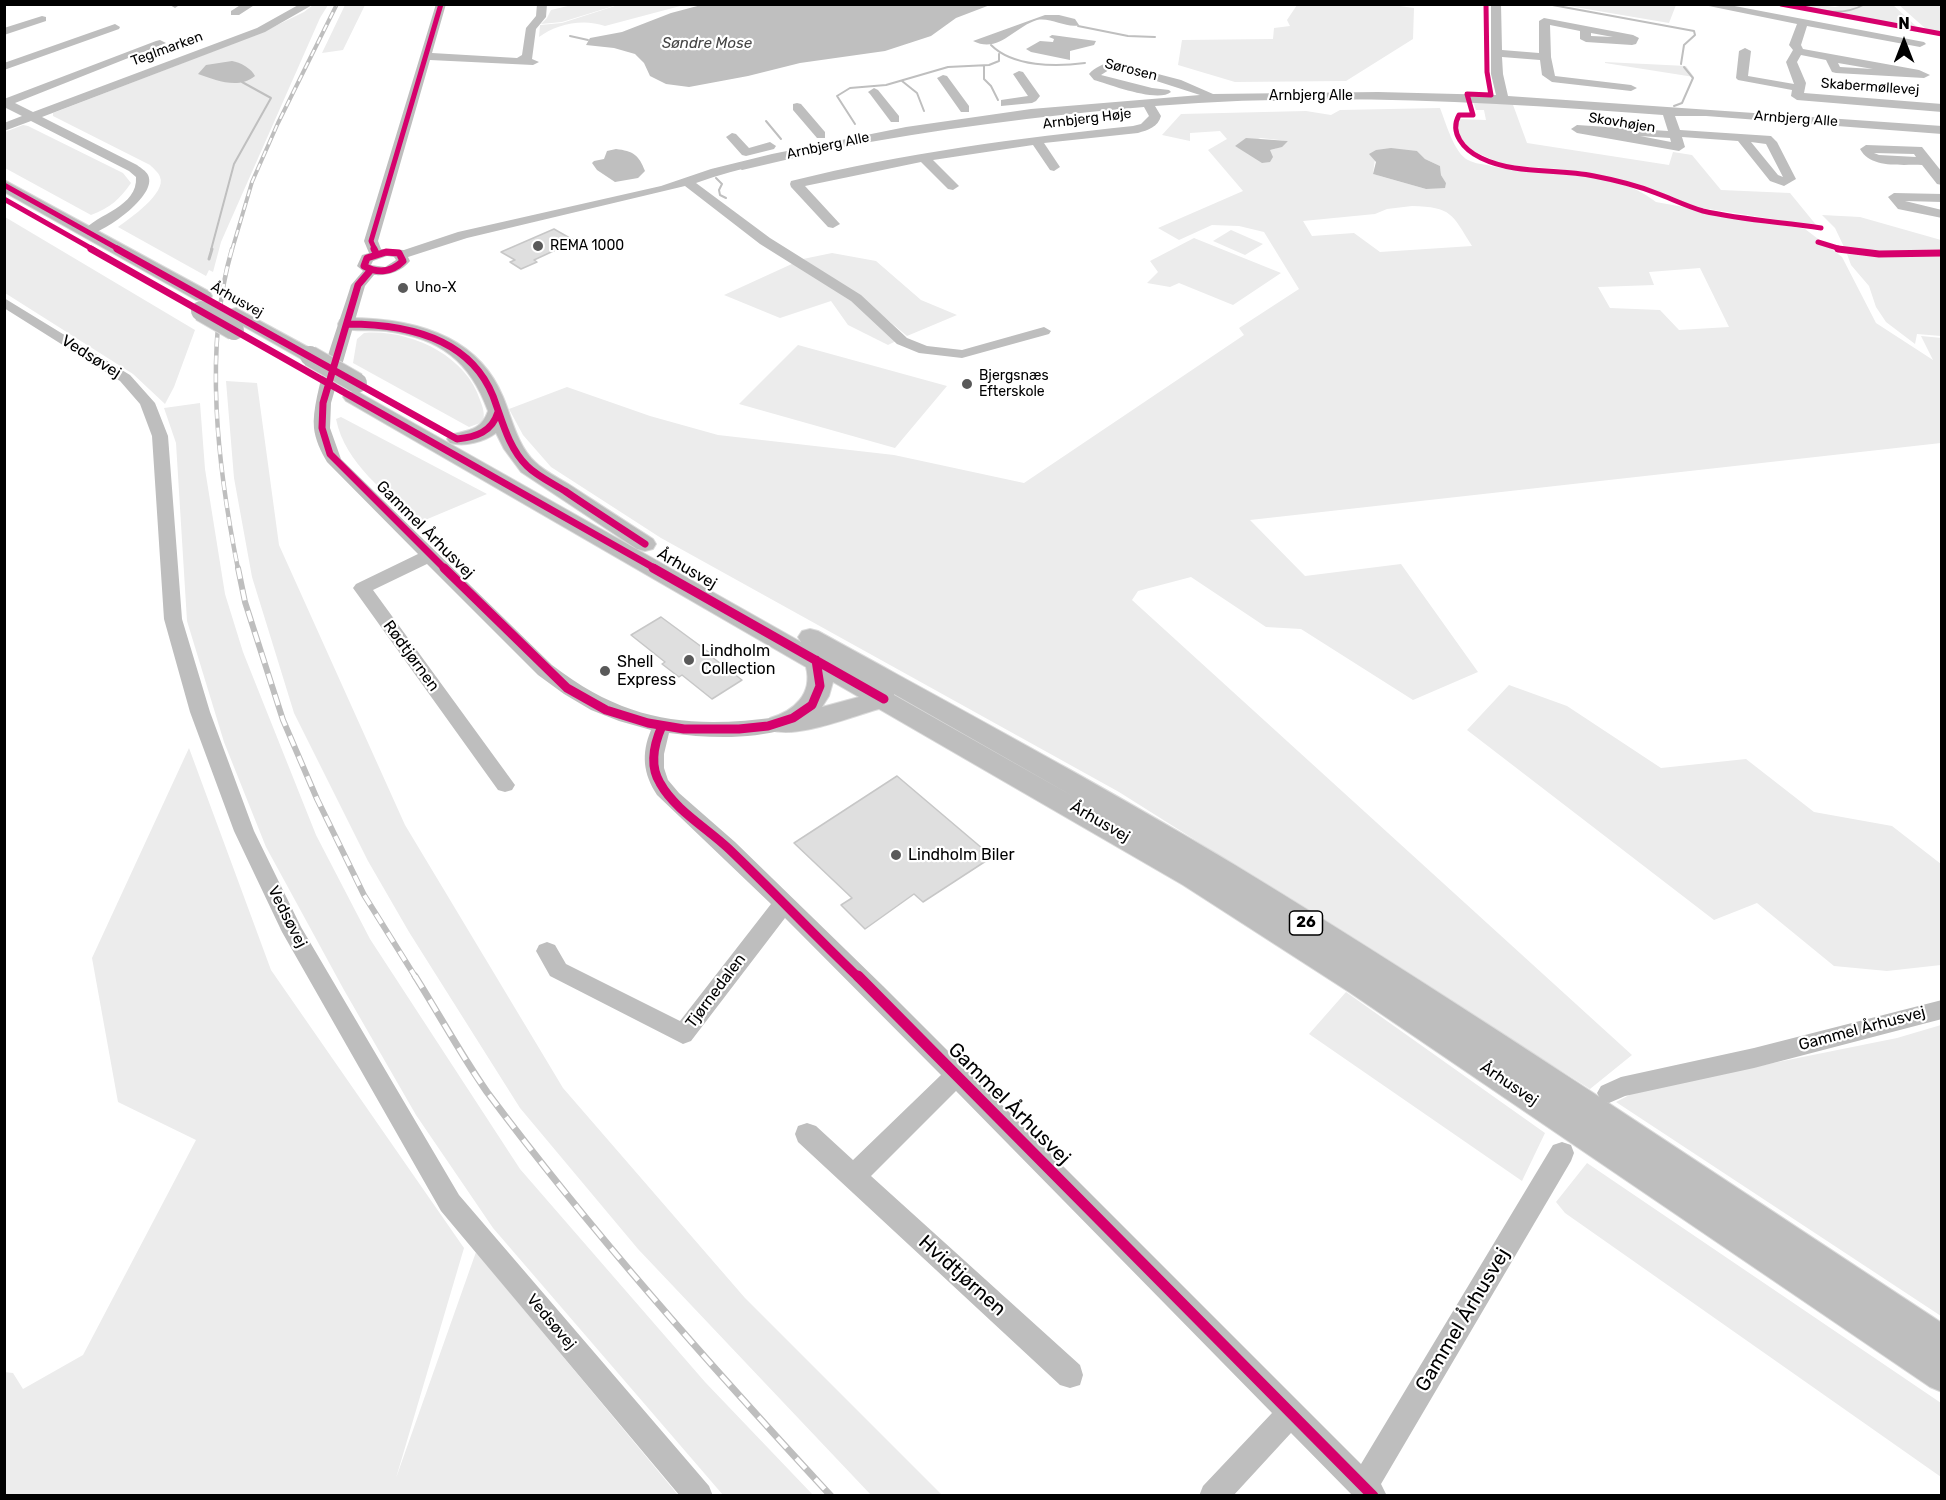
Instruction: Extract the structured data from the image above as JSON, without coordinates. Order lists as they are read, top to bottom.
{
  "streets": {
    "main road": ["Århusvej", "26"],
    "street": [
      "Teglmarken",
      "Sørosen",
      "Skabermøllevej",
      "Arnbjerg Alle",
      "Arnbjerg Høje",
      "Skovhøjen",
      "Vedsøvej",
      "Gammel Århusvej",
      "Rødtjørnen",
      "Tjørnedalen",
      "Hvidtjørnen"
    ]
  },
  "crossings": [
    ["Teglmarken", "Århusvej"],
    ["Sørosen", "Arnbjerg Alle"],
    ["Skabermøllevej", "Arnbjerg Alle"],
    ["Arnbjerg Alle", "Arnbjerg Høje"],
    ["Arnbjerg Alle", "Skovhøjen"],
    ["Gammel Århusvej", "Rødtjørnen"],
    ["Gammel Århusvej", "Tjørnedalen"]
  ],
  "water": ["Søndre Mose"],
  "places": [
    "REMA 1000",
    "Uno-X",
    "Bjergsnæs Efterskole",
    "Lindholm Collection",
    "Shell Express",
    "Lindholm Biler"
  ],
  "north": "top"
}
